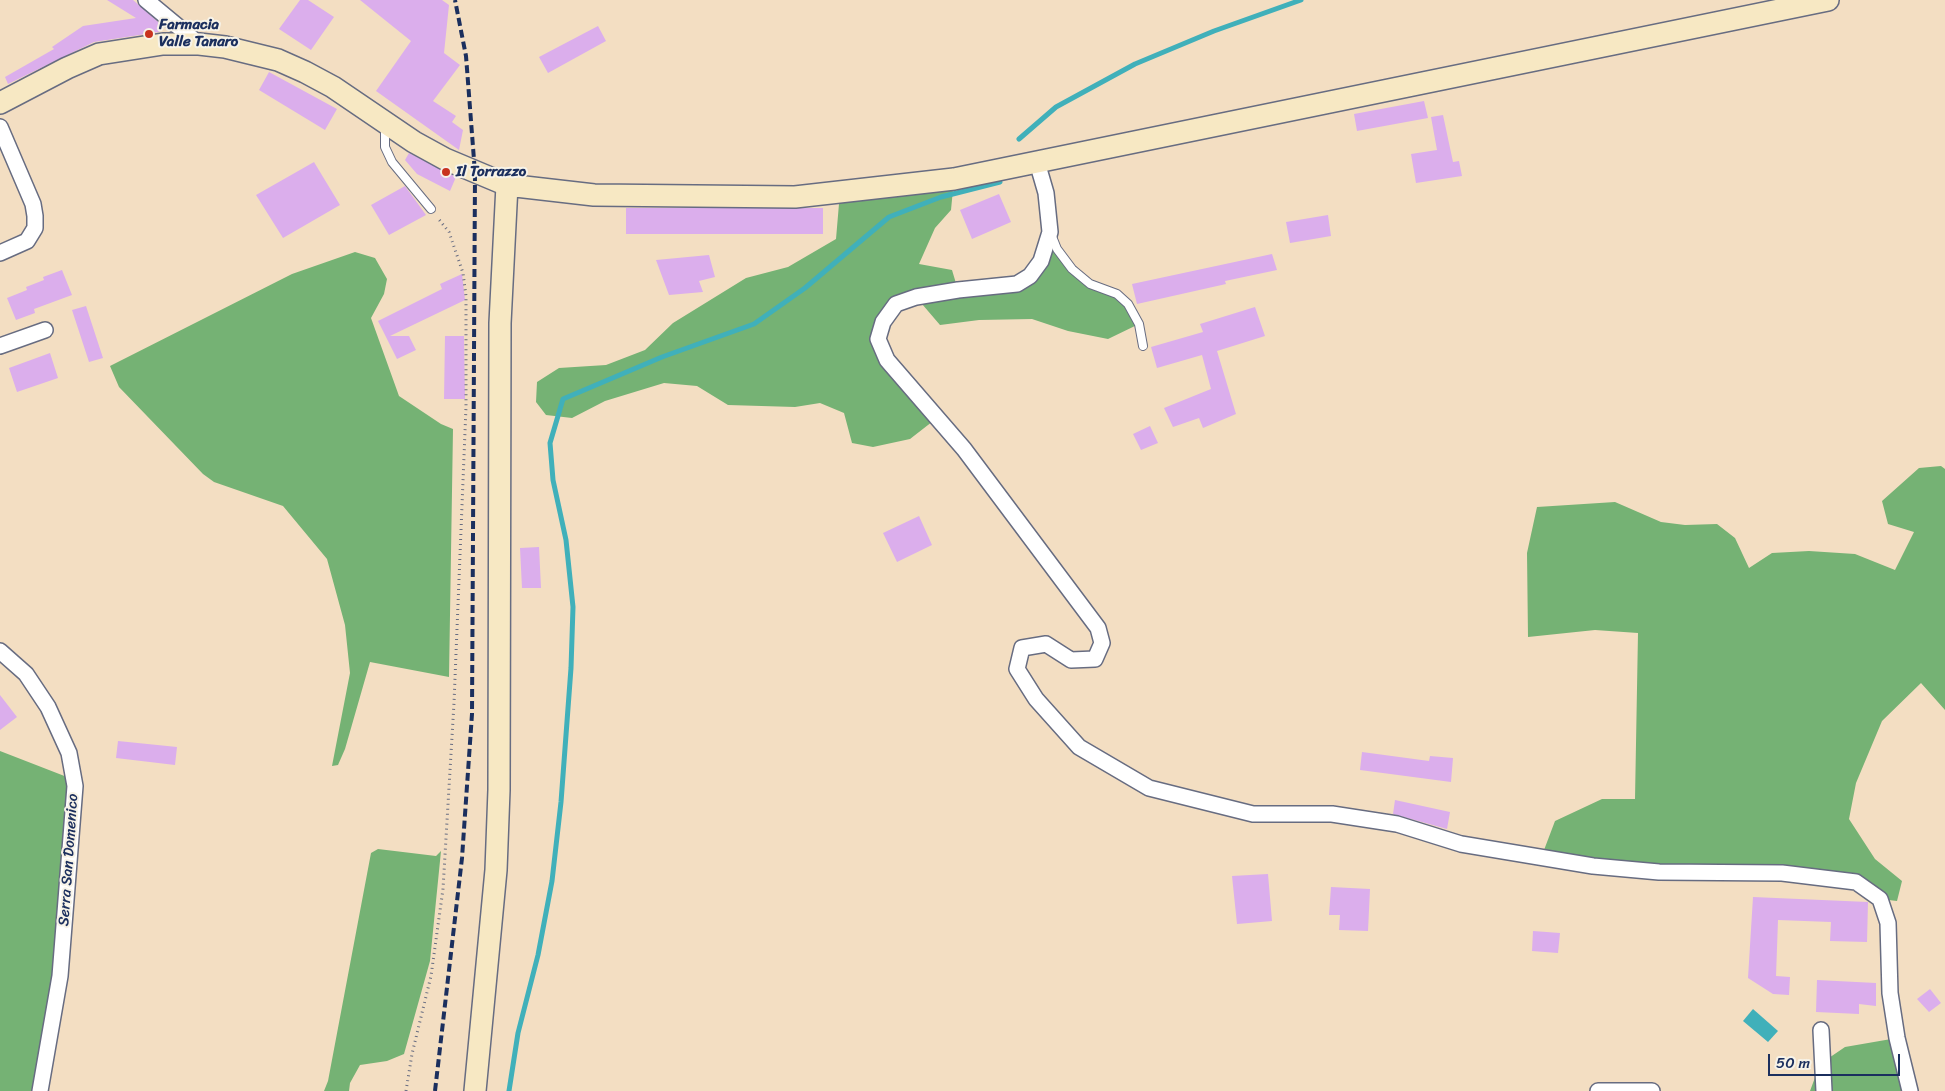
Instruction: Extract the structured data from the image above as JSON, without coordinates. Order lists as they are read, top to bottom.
{
  "streets": {
    "street": ["Serra San Domenico"]
  },
  "places": ["Farmacia Valle Tanaro", "Il Torrazzo"],
  "scale_bar": "50 m"
}
